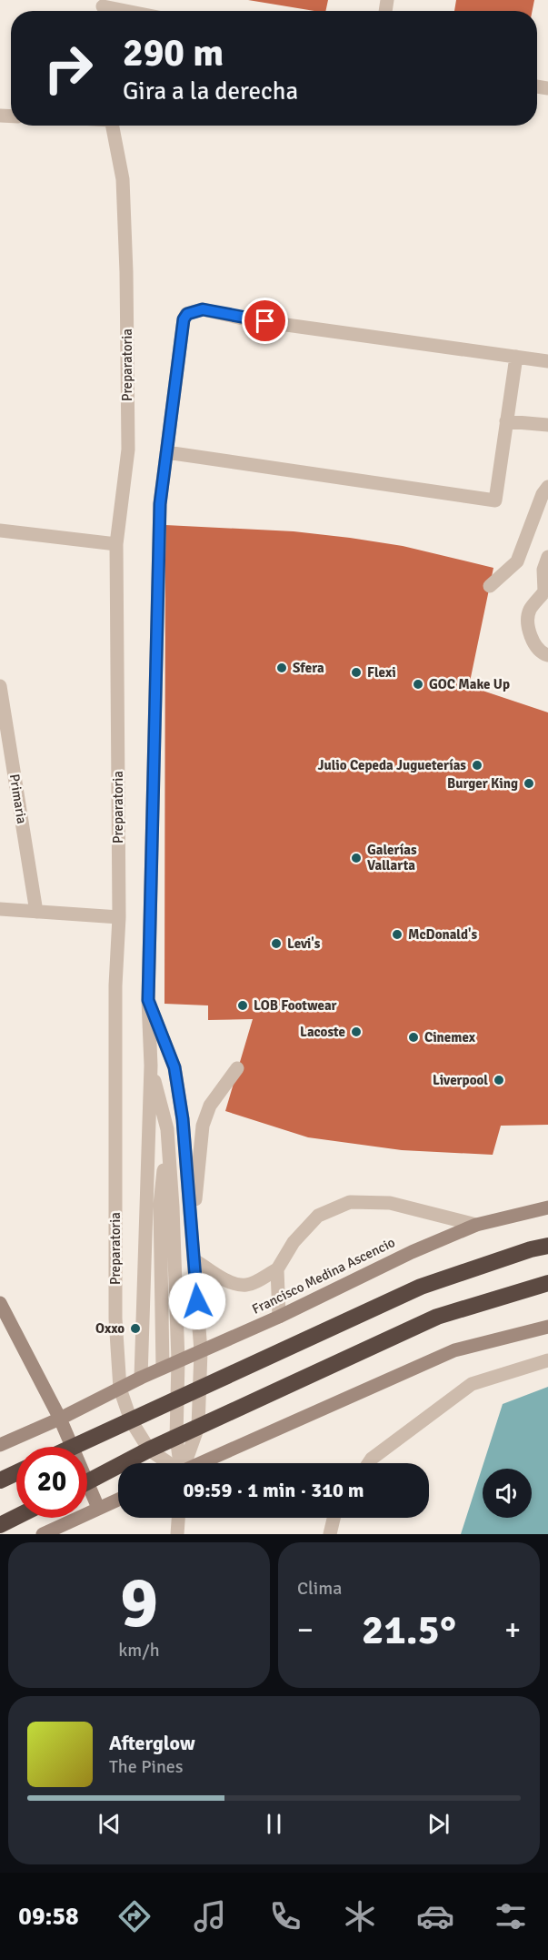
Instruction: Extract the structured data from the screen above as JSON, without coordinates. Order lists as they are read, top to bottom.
{
  "streets": {
    "main road": ["Francisco Medina Ascencio"],
    "street": ["Preparatoria", "Primaria"]
  },
  "crossings": [
    ["Preparatoria", "Francisco Medina Ascencio"]
  ],
  "places": [
    "Sfera",
    "Flexi",
    "GOC Make Up",
    "Julio Cepeda Jugueterías",
    "Burger King",
    "Galerías Vallarta",
    "McDonald's",
    "Levi's",
    "LOB Footwear",
    "Lacoste",
    "Cinemex",
    "Liverpool",
    "Oxxo"
  ],
  "page": {
    "turn": ["290 m", "Gira a la derecha"],
    "limit": "20",
    "trip": "09:59 · 1 min · 310 m",
    "tile": [
      ["9", "km/h"],
      "Clima"
    ],
    "heat": ["−", "21.5°", "+"],
    "song": ["Afterglow", "The Pines"],
    "tabs": "09:58"
  }
}
